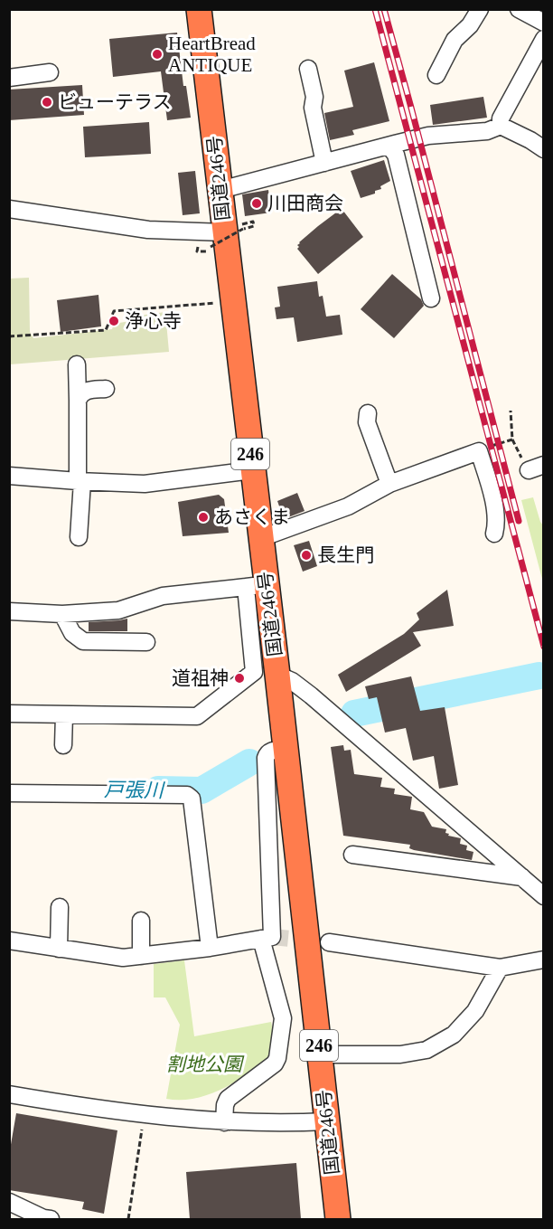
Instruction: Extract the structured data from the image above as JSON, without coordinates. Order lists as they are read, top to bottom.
{
  "streets": {
    "highway": ["国道246号", "246"]
  },
  "water": ["戸張川"],
  "parks": ["割地公園"],
  "places": [
    "HeartBread ANTIQUE",
    "ビューテラス",
    "川田商会",
    "浄心寺",
    "あさくま",
    "長生門",
    "道祖神"
  ]
}
